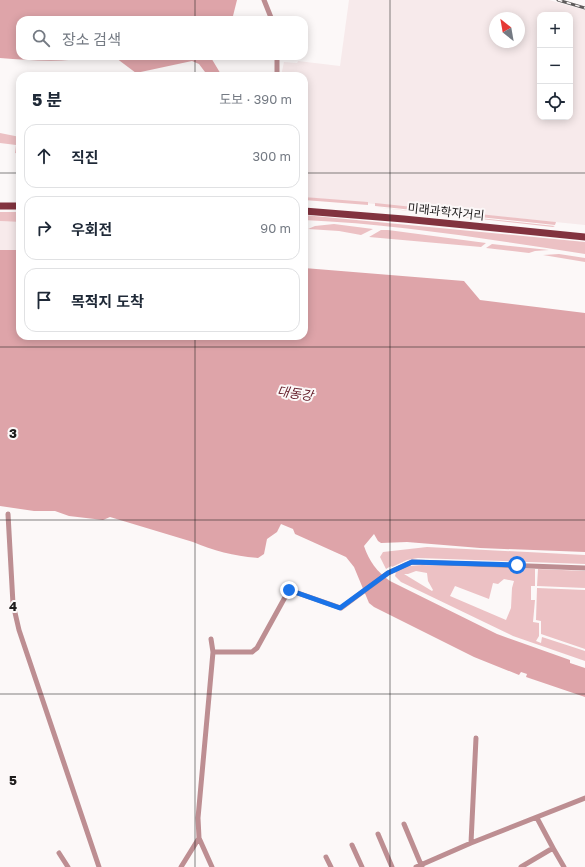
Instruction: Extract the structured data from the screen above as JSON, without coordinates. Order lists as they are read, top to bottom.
{
  "streets": {
    "main road": ["미래과학자거리"]
  },
  "water": ["대동강"],
  "north": "top left",
  "page": {
    "map_buttons": ["+", "−"],
    "search": "장소 검색",
    "heading": ["5 분", "도보 · 390 m"],
    "list": [
      ["직진", "300 m"],
      ["우회전", "90 m"],
      "목적지 도착"
    ]
  },
  "grid": {
    "rows": ["3", "4", "5"]
  }
}
